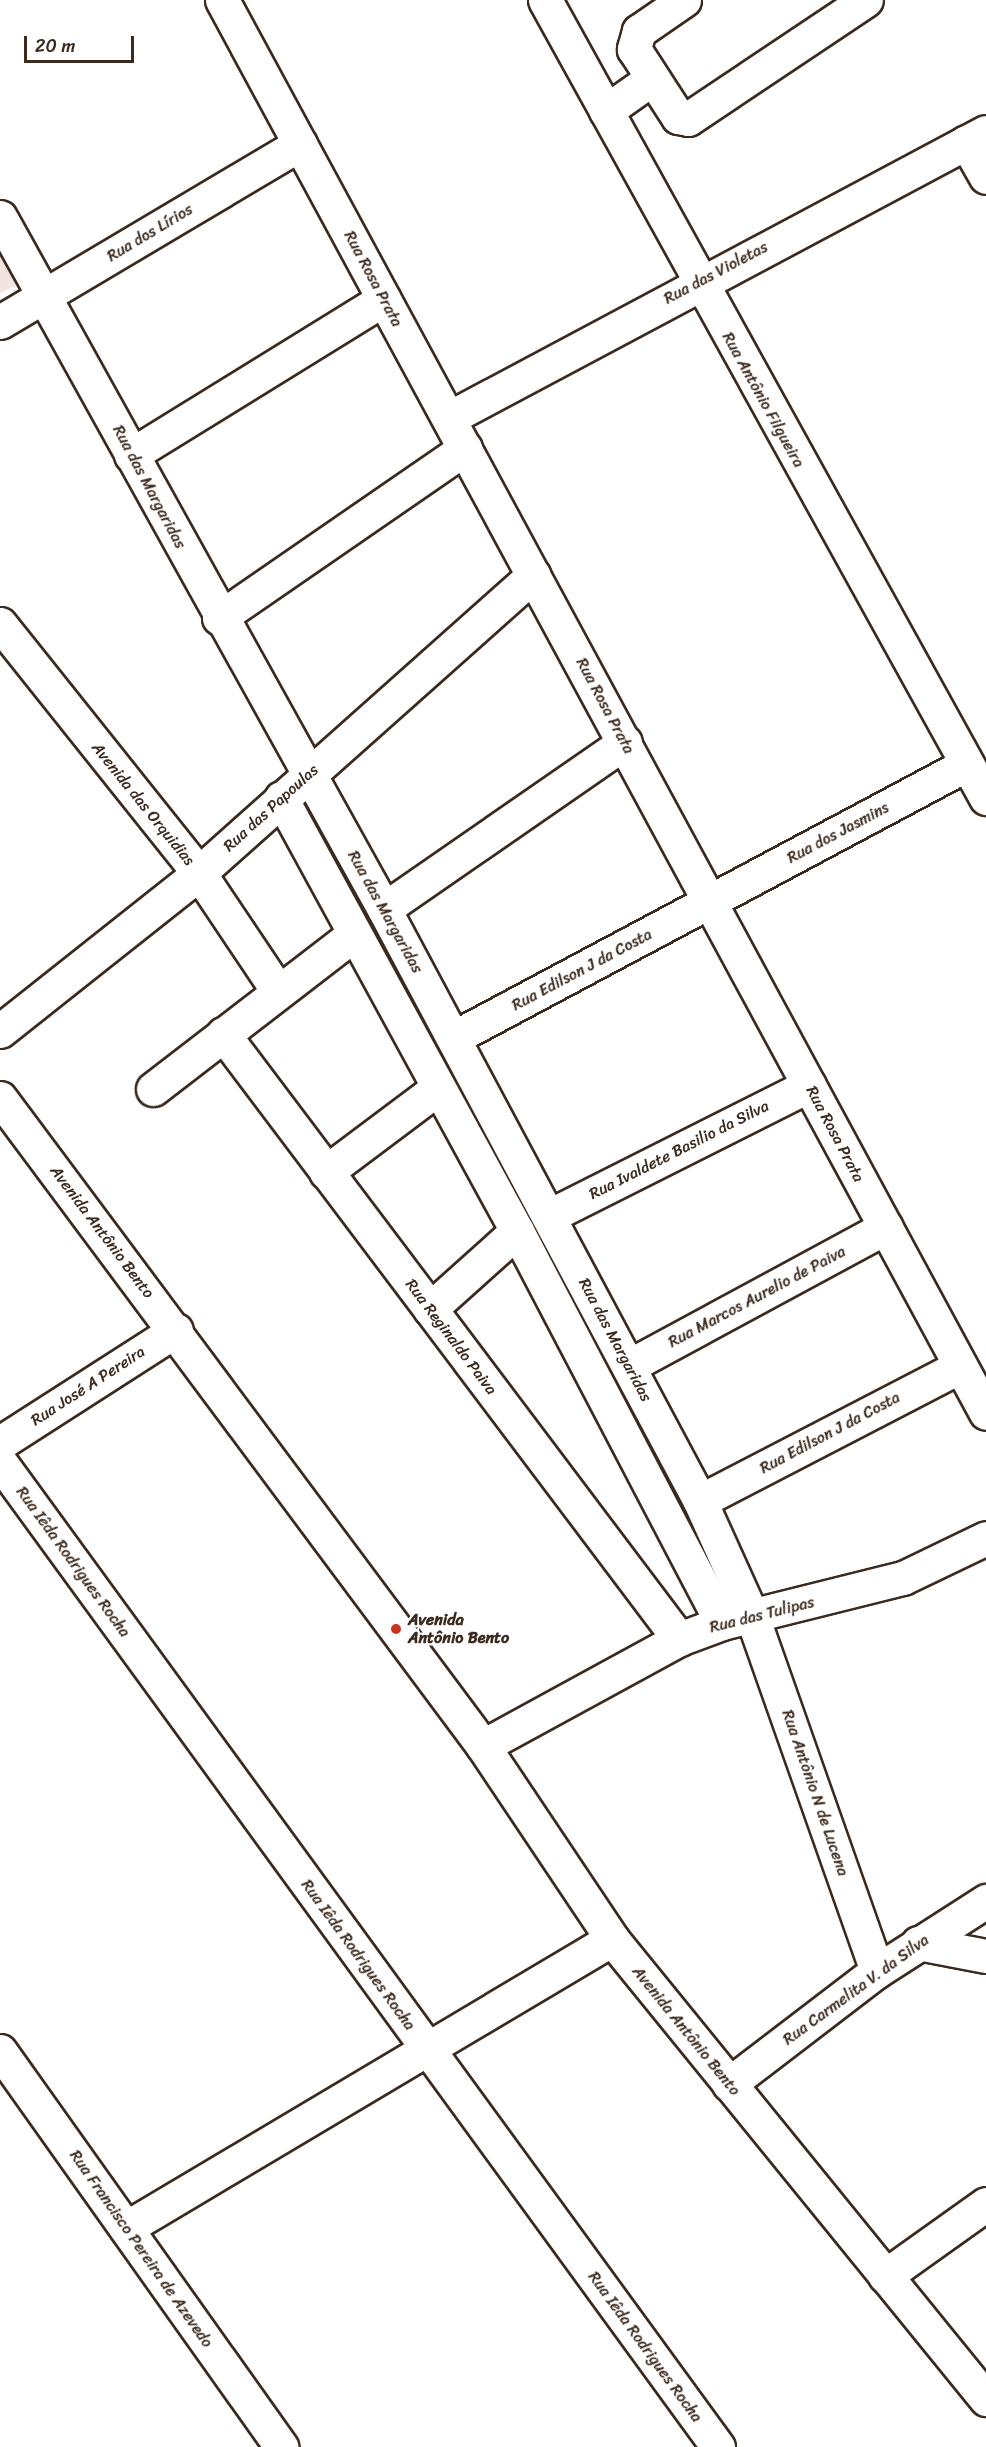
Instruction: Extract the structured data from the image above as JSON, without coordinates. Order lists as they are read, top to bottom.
{
  "streets": {
    "street": [
      "Rua dos Lírios",
      "Rua das Violetas",
      "Rua Rosa Prata",
      "Rua Antônio Filgueira",
      "Rua das Margaridas",
      "Avenida das Orquidias",
      "Rua das Papoulas",
      "Rua dos Jasmins",
      "Rua Edilson J da Costa",
      "Rua Ivaldete Basilio da Silva",
      "Avenida Antônio Bento",
      "Rua Marcos Aurelio de Paiva",
      "Rua Reginaldo Paiva",
      "Rua José A Pereira",
      "Rua Iêda Rodrigues Rocha",
      "Rua das Tulipas",
      "Rua Antônio N de Lucena",
      "Rua Carmelita V. da Silva",
      "Rua Francisco Pereira de Azevedo"
    ]
  },
  "crossings": [
    ["Rua dos Lírios", "Rua Rosa Prata"],
    ["Rua dos Lírios", "Rua das Margaridas"],
    ["Rua das Violetas", "Rua Rosa Prata"],
    ["Rua das Violetas", "Rua Antônio Filgueira"],
    ["Rua Rosa Prata", "Rua das Papoulas"],
    ["Rua Rosa Prata", "Rua dos Jasmins"],
    ["Rua Rosa Prata", "Rua Edilson J da Costa"],
    ["Rua Rosa Prata", "Rua Ivaldete Basilio da Silva"],
    ["Rua Rosa Prata", "Rua Marcos Aurelio de Paiva"],
    ["Rua Antônio Filgueira", "Rua dos Jasmins"],
    ["Rua das Margaridas", "Rua das Papoulas"],
    ["Rua das Margaridas", "Rua Edilson J da Costa"],
    ["Rua das Margaridas", "Rua Ivaldete Basilio da Silva"],
    ["Rua das Margaridas", "Rua Marcos Aurelio de Paiva"],
    ["Rua das Margaridas", "Rua das Tulipas"],
    ["Rua das Margaridas", "Rua Antônio N de Lucena"],
    ["Avenida das Orquidias", "Rua das Papoulas"],
    ["Rua dos Jasmins", "Rua Edilson J da Costa"],
    ["Avenida Antônio Bento", "Rua José A Pereira"],
    ["Avenida Antônio Bento", "Rua das Tulipas"],
    ["Avenida Antônio Bento", "Rua Carmelita V. da Silva"],
    ["Rua Reginaldo Paiva", "Rua das Tulipas"],
    ["Rua das Tulipas", "Rua Antônio N de Lucena"],
    ["Rua Antônio N de Lucena", "Rua Carmelita V. da Silva"]
  ],
  "places": ["Avenida Antônio Bento"],
  "scale_bar": "20 m"
}
